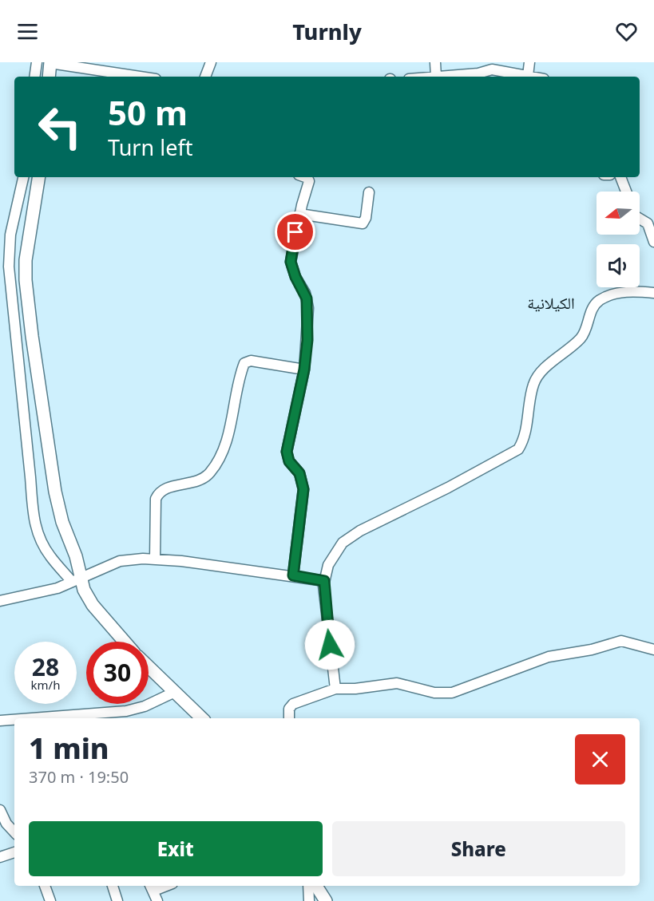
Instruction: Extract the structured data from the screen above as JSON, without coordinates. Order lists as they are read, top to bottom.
{
  "districts": ["الكيلانية"],
  "north": "left",
  "page": {
    "header": "Turnly",
    "turn": ["50 m", "Turn left"],
    "speed": "28 km/h",
    "limit": "30",
    "heading": ["1 min", "370 m · 19:50"],
    "buttons": ["Exit", "Share"]
  }
}
